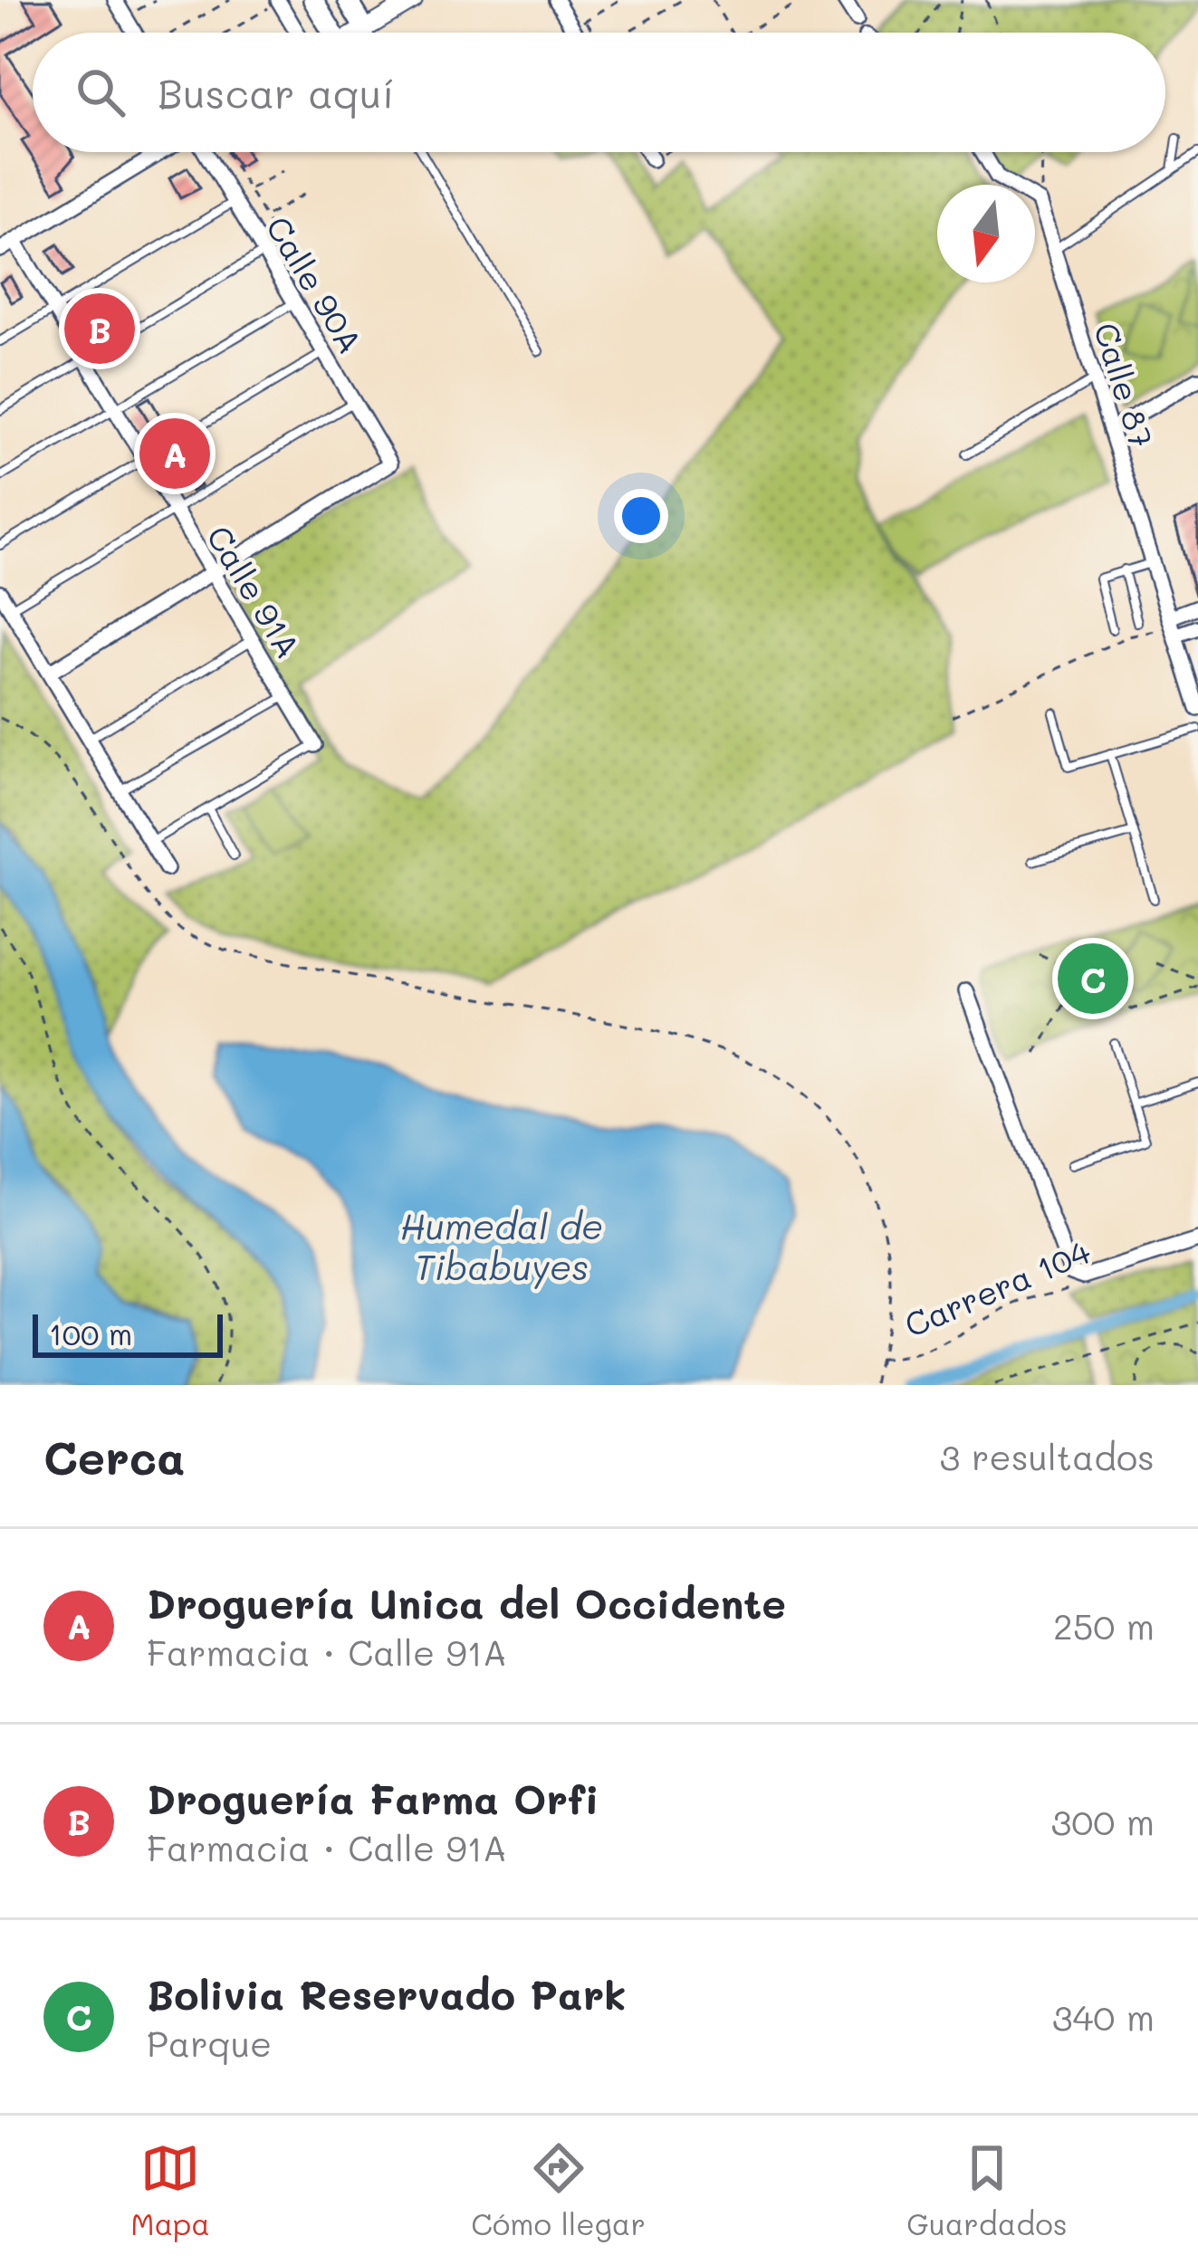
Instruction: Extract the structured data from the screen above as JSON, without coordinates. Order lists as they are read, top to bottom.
{
  "streets": {
    "street": [
      "Calle 90A",
      "Calle 87",
      "Calle 91A",
      "Carrera 104"
    ]
  },
  "crossings": [
    ["Calle 90A", "Calle 91A"]
  ],
  "water": ["Humedal de Tibabuyes"],
  "scale_bar": "100 m",
  "north": "bottom",
  "page": {
    "search": "Buscar aquí",
    "pins": ["B", "A", "C"],
    "scale": "100 m",
    "heading": ["Cerca", "3 resultados"],
    "list": [
      {
        "mark": "A",
        "name": "Droguería Unica del Occidente",
        "note": "Farmacia · Calle 91A",
        "value": "250 m"
      },
      {
        "mark": "B",
        "name": "Droguería Farma Orfi",
        "note": "Farmacia · Calle 91A",
        "value": "300 m"
      },
      {
        "mark": "C",
        "name": "Bolivia Reservado Park",
        "note": "Parque",
        "value": "340 m"
      }
    ],
    "nav": ["Mapa", "Cómo llegar", "Guardados"]
  }
}
